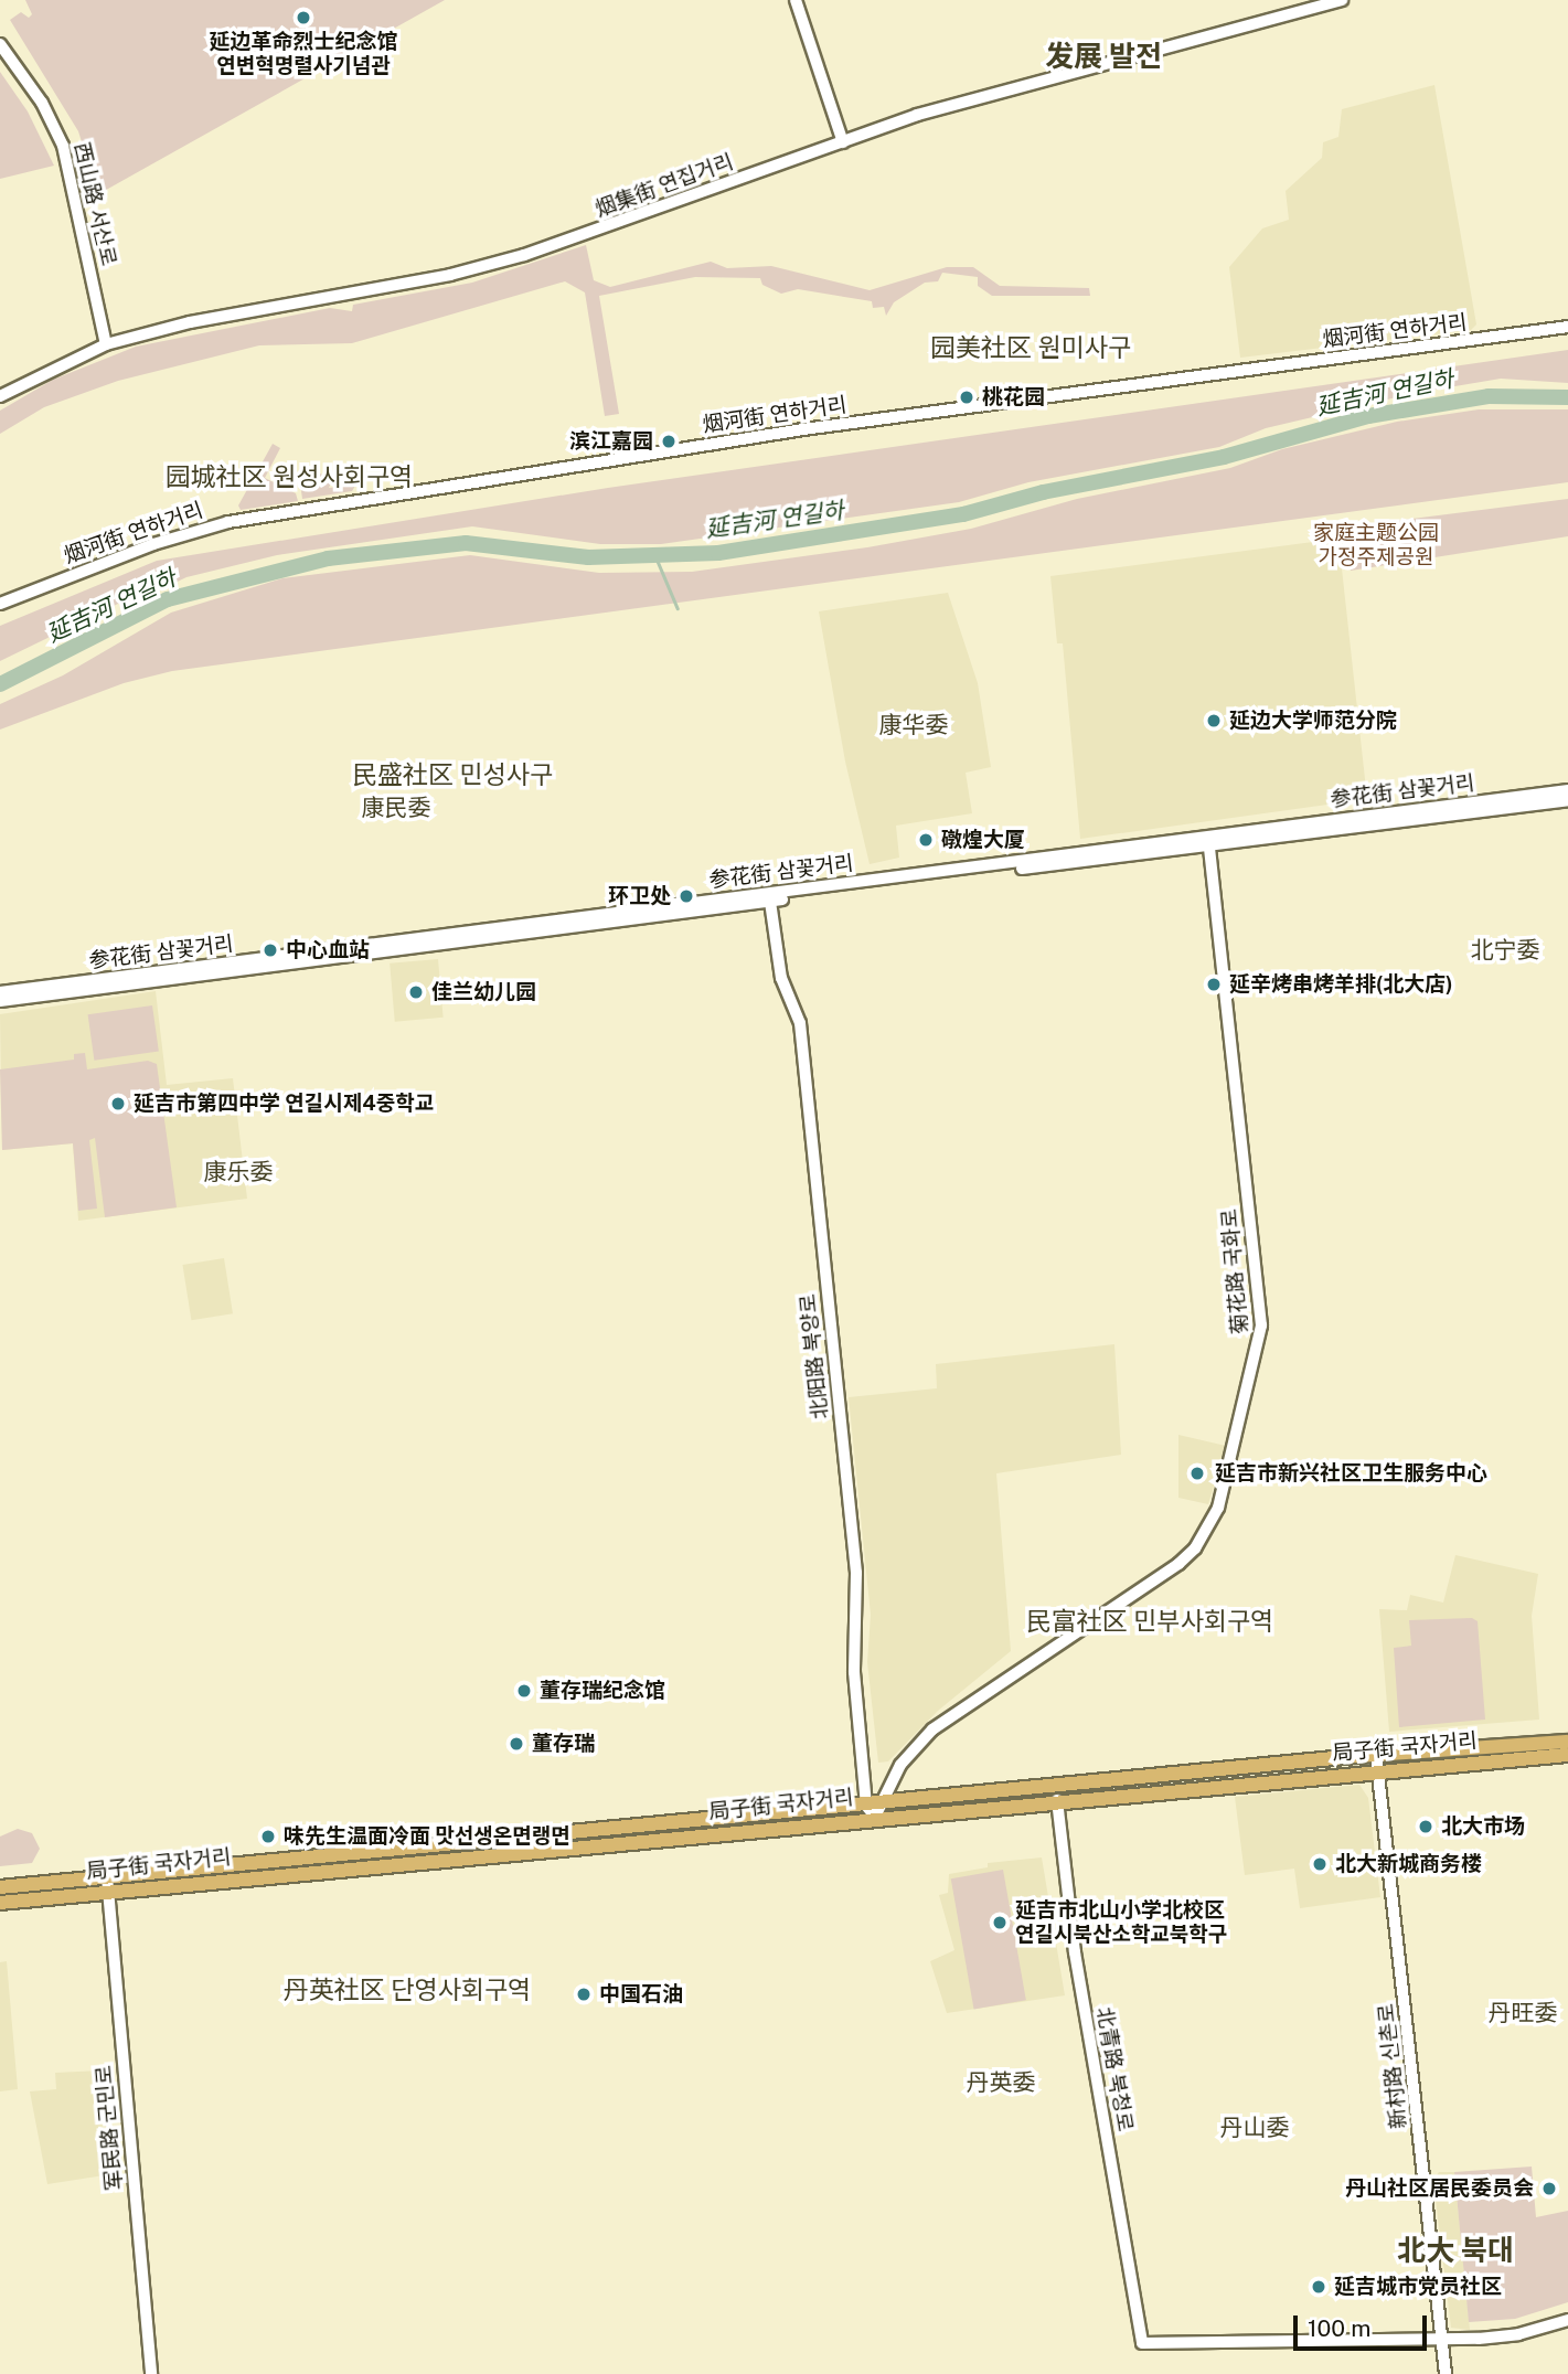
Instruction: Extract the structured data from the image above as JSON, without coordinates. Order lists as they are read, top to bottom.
{
  "streets": {
    "main road": ["烟集街 연집거리", "参花街 삼꽃거리", "局子街 국자거리"],
    "street": [
      "西山路 서산로",
      "烟河街 연하거리",
      "菊花路 국화로",
      "北阳路 북양로",
      "新村路 신촌로",
      "北青路 북청로",
      "军民路 군민로"
    ]
  },
  "crossings": [
    ["烟集街 연집거리", "西山路 서산로"],
    ["参花街 삼꽃거리", "菊花路 국화로"],
    ["参花街 삼꽃거리", "北阳路 북양로"],
    ["菊花路 국화로", "局子街 국자거리"],
    ["北阳路 북양로", "局子街 국자거리"],
    ["局子街 국자거리", "新村路 신촌로"],
    ["局子街 국자거리", "北青路 북청로"],
    ["局子街 국자거리", "军民路 군민로"],
    ["新村路 신촌로", "北青路 북청로"]
  ],
  "districts": [
    "发展 발전",
    "园美社区 원미사구",
    "园城社区 원성사회구역",
    "康华委",
    "民盛社区 민성사구",
    "康民委",
    "北宁委",
    "康乐委",
    "民富社区 민부사회구역",
    "丹英社区 단영사회구역",
    "丹旺委",
    "丹英委",
    "丹山委",
    "北大 북대"
  ],
  "water": ["延吉河 연길하"],
  "parks": ["家庭主题公园 가정주제공원"],
  "places": [
    "延边革命烈士纪念馆 연변혁명렬사기념관",
    "桃花园",
    "滨江嘉园",
    "延边大学师范分院",
    "礅煌大厦",
    "环卫处",
    "中心血站",
    "延辛烤串烤羊排(北大店)",
    "佳兰幼儿园",
    "延吉市第四中学 연길시제4중학교",
    "延吉市新兴社区卫生服务中心",
    "董存瑞纪念馆",
    "董存瑞",
    "北大市场",
    "味先生温面冷面 맛선생온면랭면",
    "北大新城商务楼",
    "延吉市北山小学北校区 연길시북산소학교북학구",
    "中国石油",
    "丹山社区居民委员会",
    "延吉城市党员社区"
  ],
  "scale_bar": "100 m"
}
